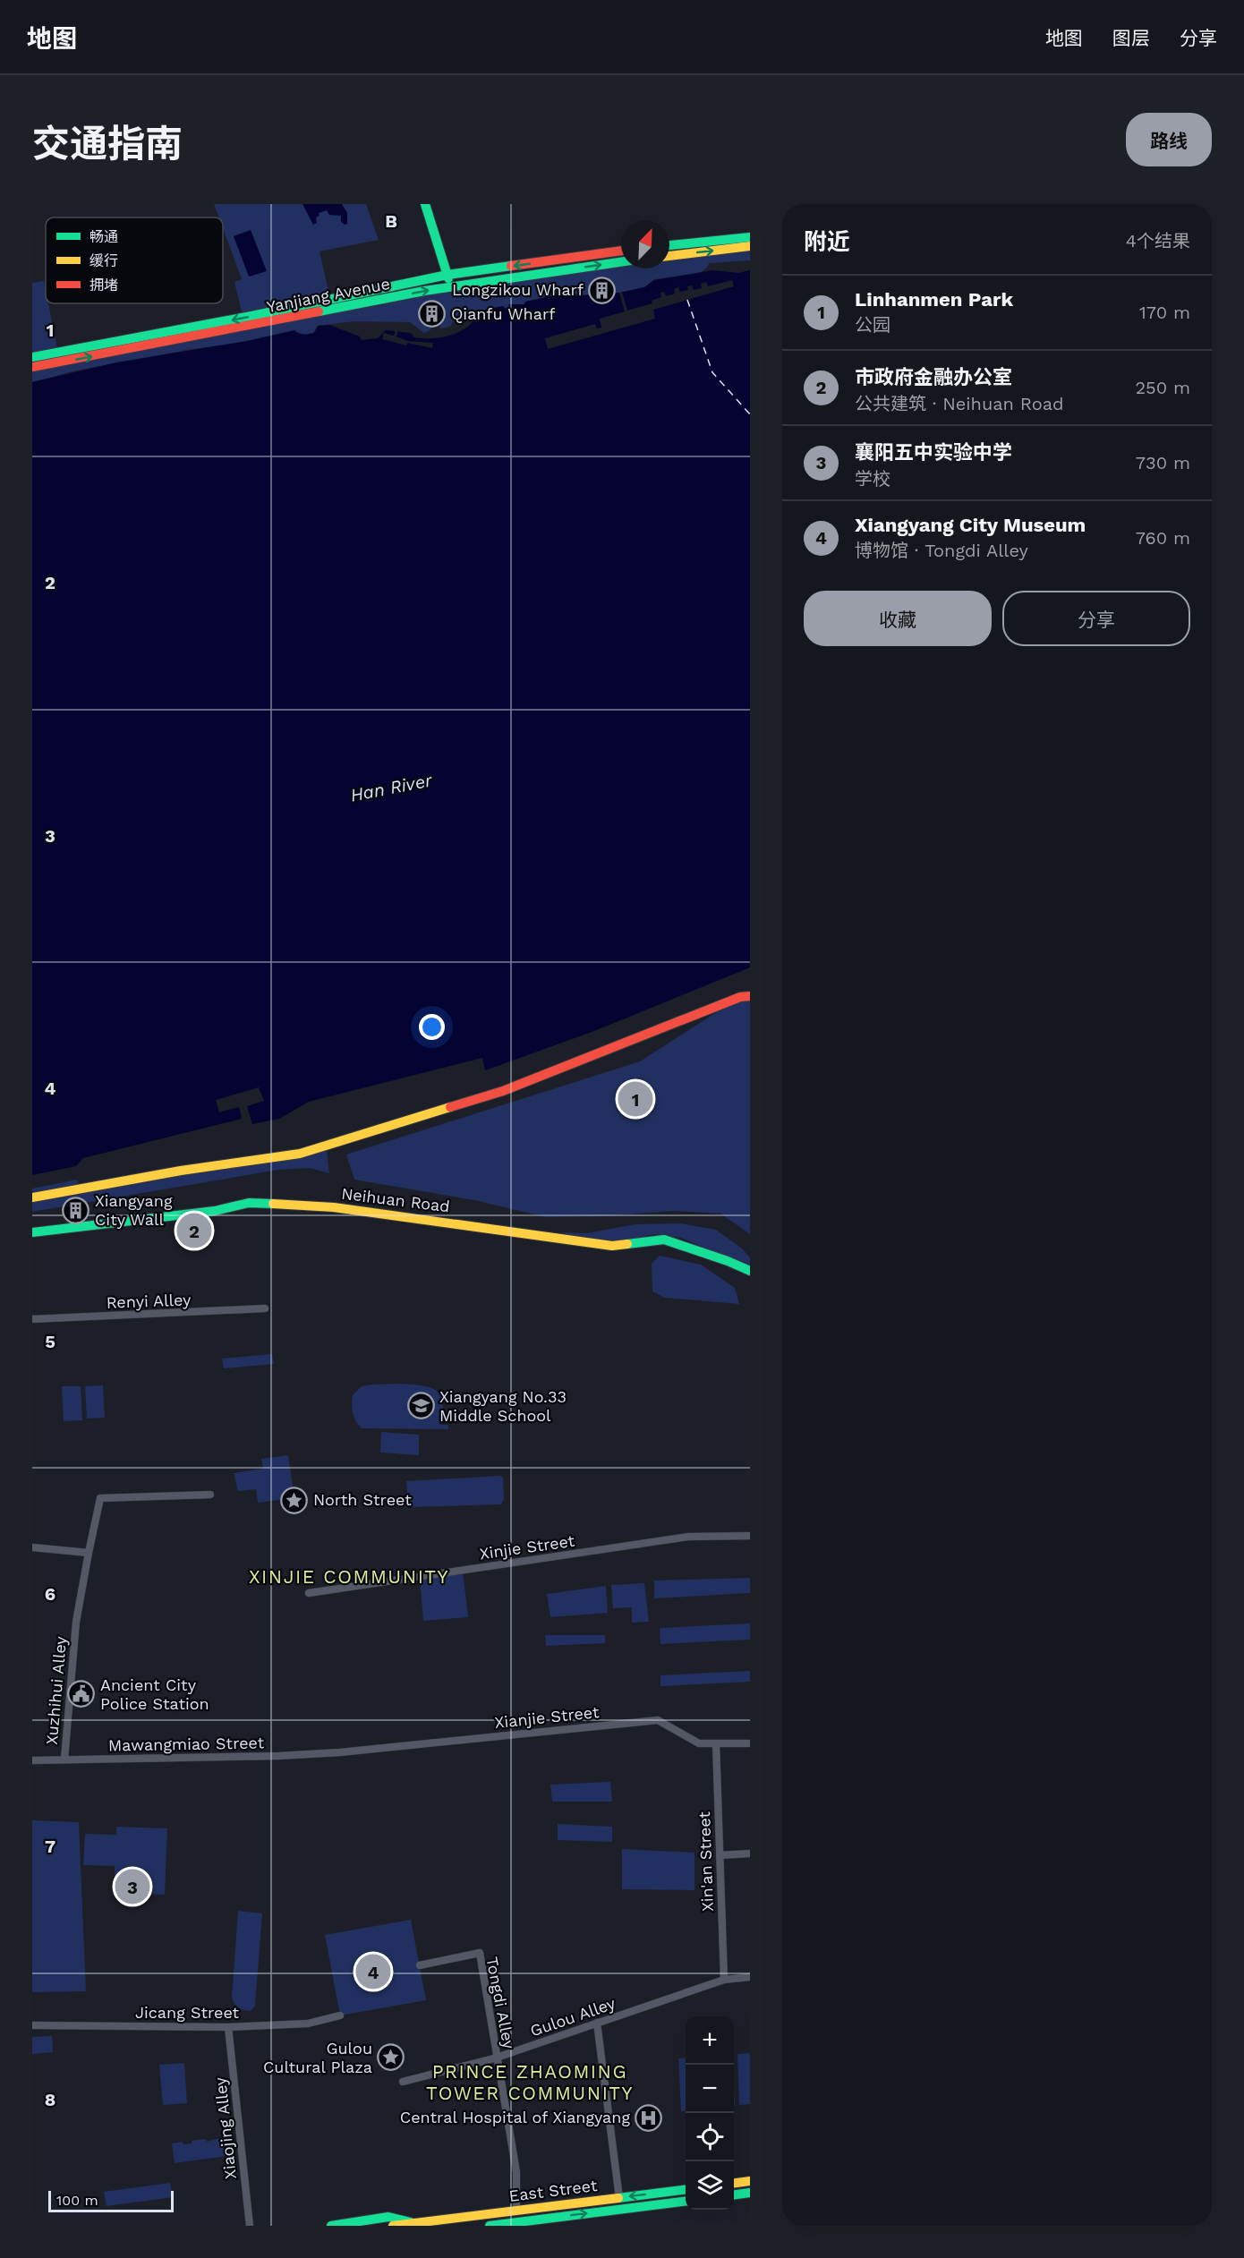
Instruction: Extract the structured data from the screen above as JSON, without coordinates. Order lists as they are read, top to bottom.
{
  "streets": {
    "main road": ["Yanjiang Avenue", "Neihuan Road", "East Street"],
    "street": [
      "Renyi Alley",
      "Xinjie Street",
      "Xuzhihui Alley",
      "Xianjie Street",
      "Mawangmiao Street",
      "Xin'an Street",
      "Tongdi Alley",
      "Jicang Street",
      "Gulou Alley",
      "Xiaojing Alley"
    ]
  },
  "crossings": [
    ["Xuzhihui Alley", "Mawangmiao Street"],
    ["Xianjie Street", "Mawangmiao Street"],
    ["Xianjie Street", "Xin'an Street"],
    ["Xin'an Street", "Gulou Alley"],
    ["Tongdi Alley", "Gulou Alley"],
    ["Tongdi Alley", "East Street"],
    ["Jicang Street", "Xiaojing Alley"]
  ],
  "districts": ["XINJIE COMMUNITY", "PRINCE ZHAOMING TOWER COMMUNITY"],
  "water": ["Han River"],
  "places": {
    "building": ["Longzikou Wharf", "Qianfu Wharf", "Xiangyang City Wall"],
    "school or university": ["Xiangyang No.33 Middle School"],
    "place": ["North Street", "Gulou Cultural Plaza"],
    "public building": ["Ancient City Police Station"],
    "hospital": ["Central Hospital of Xiangyang"]
  },
  "legend": ["畅通", "缓行", "拥堵"],
  "scale_bar": "100 m",
  "north": "top right",
  "page": {
    "header": "地图",
    "nav": ["地图", "图层", "分享"],
    "title": "交通指南",
    "buttons": [
      "路线",
      ["收藏", "分享"]
    ],
    "heading": ["附近", "4个结果"],
    "list": [
      {
        "mark": "1",
        "name": "Linhanmen Park",
        "note": "公园",
        "value": "170 m"
      },
      {
        "mark": "2",
        "name": "市政府金融办公室",
        "note": "公共建筑 · Neihuan Road",
        "value": "250 m"
      },
      {
        "mark": "3",
        "name": "襄阳五中实验中学",
        "note": "学校",
        "value": "730 m"
      },
      {
        "mark": "4",
        "name": "Xiangyang City Museum",
        "note": "博物馆 · Tongdi Alley",
        "value": "760 m"
      }
    ],
    "pins": [
      "1",
      "2",
      "3",
      "4"
    ],
    "map_buttons": ["+", "−"],
    "scale": "100 m"
  },
  "grid": {
    "columns": ["B"],
    "rows": [
      "1",
      "2",
      "3",
      "4",
      "5",
      "6",
      "7",
      "8"
    ]
  }
}
